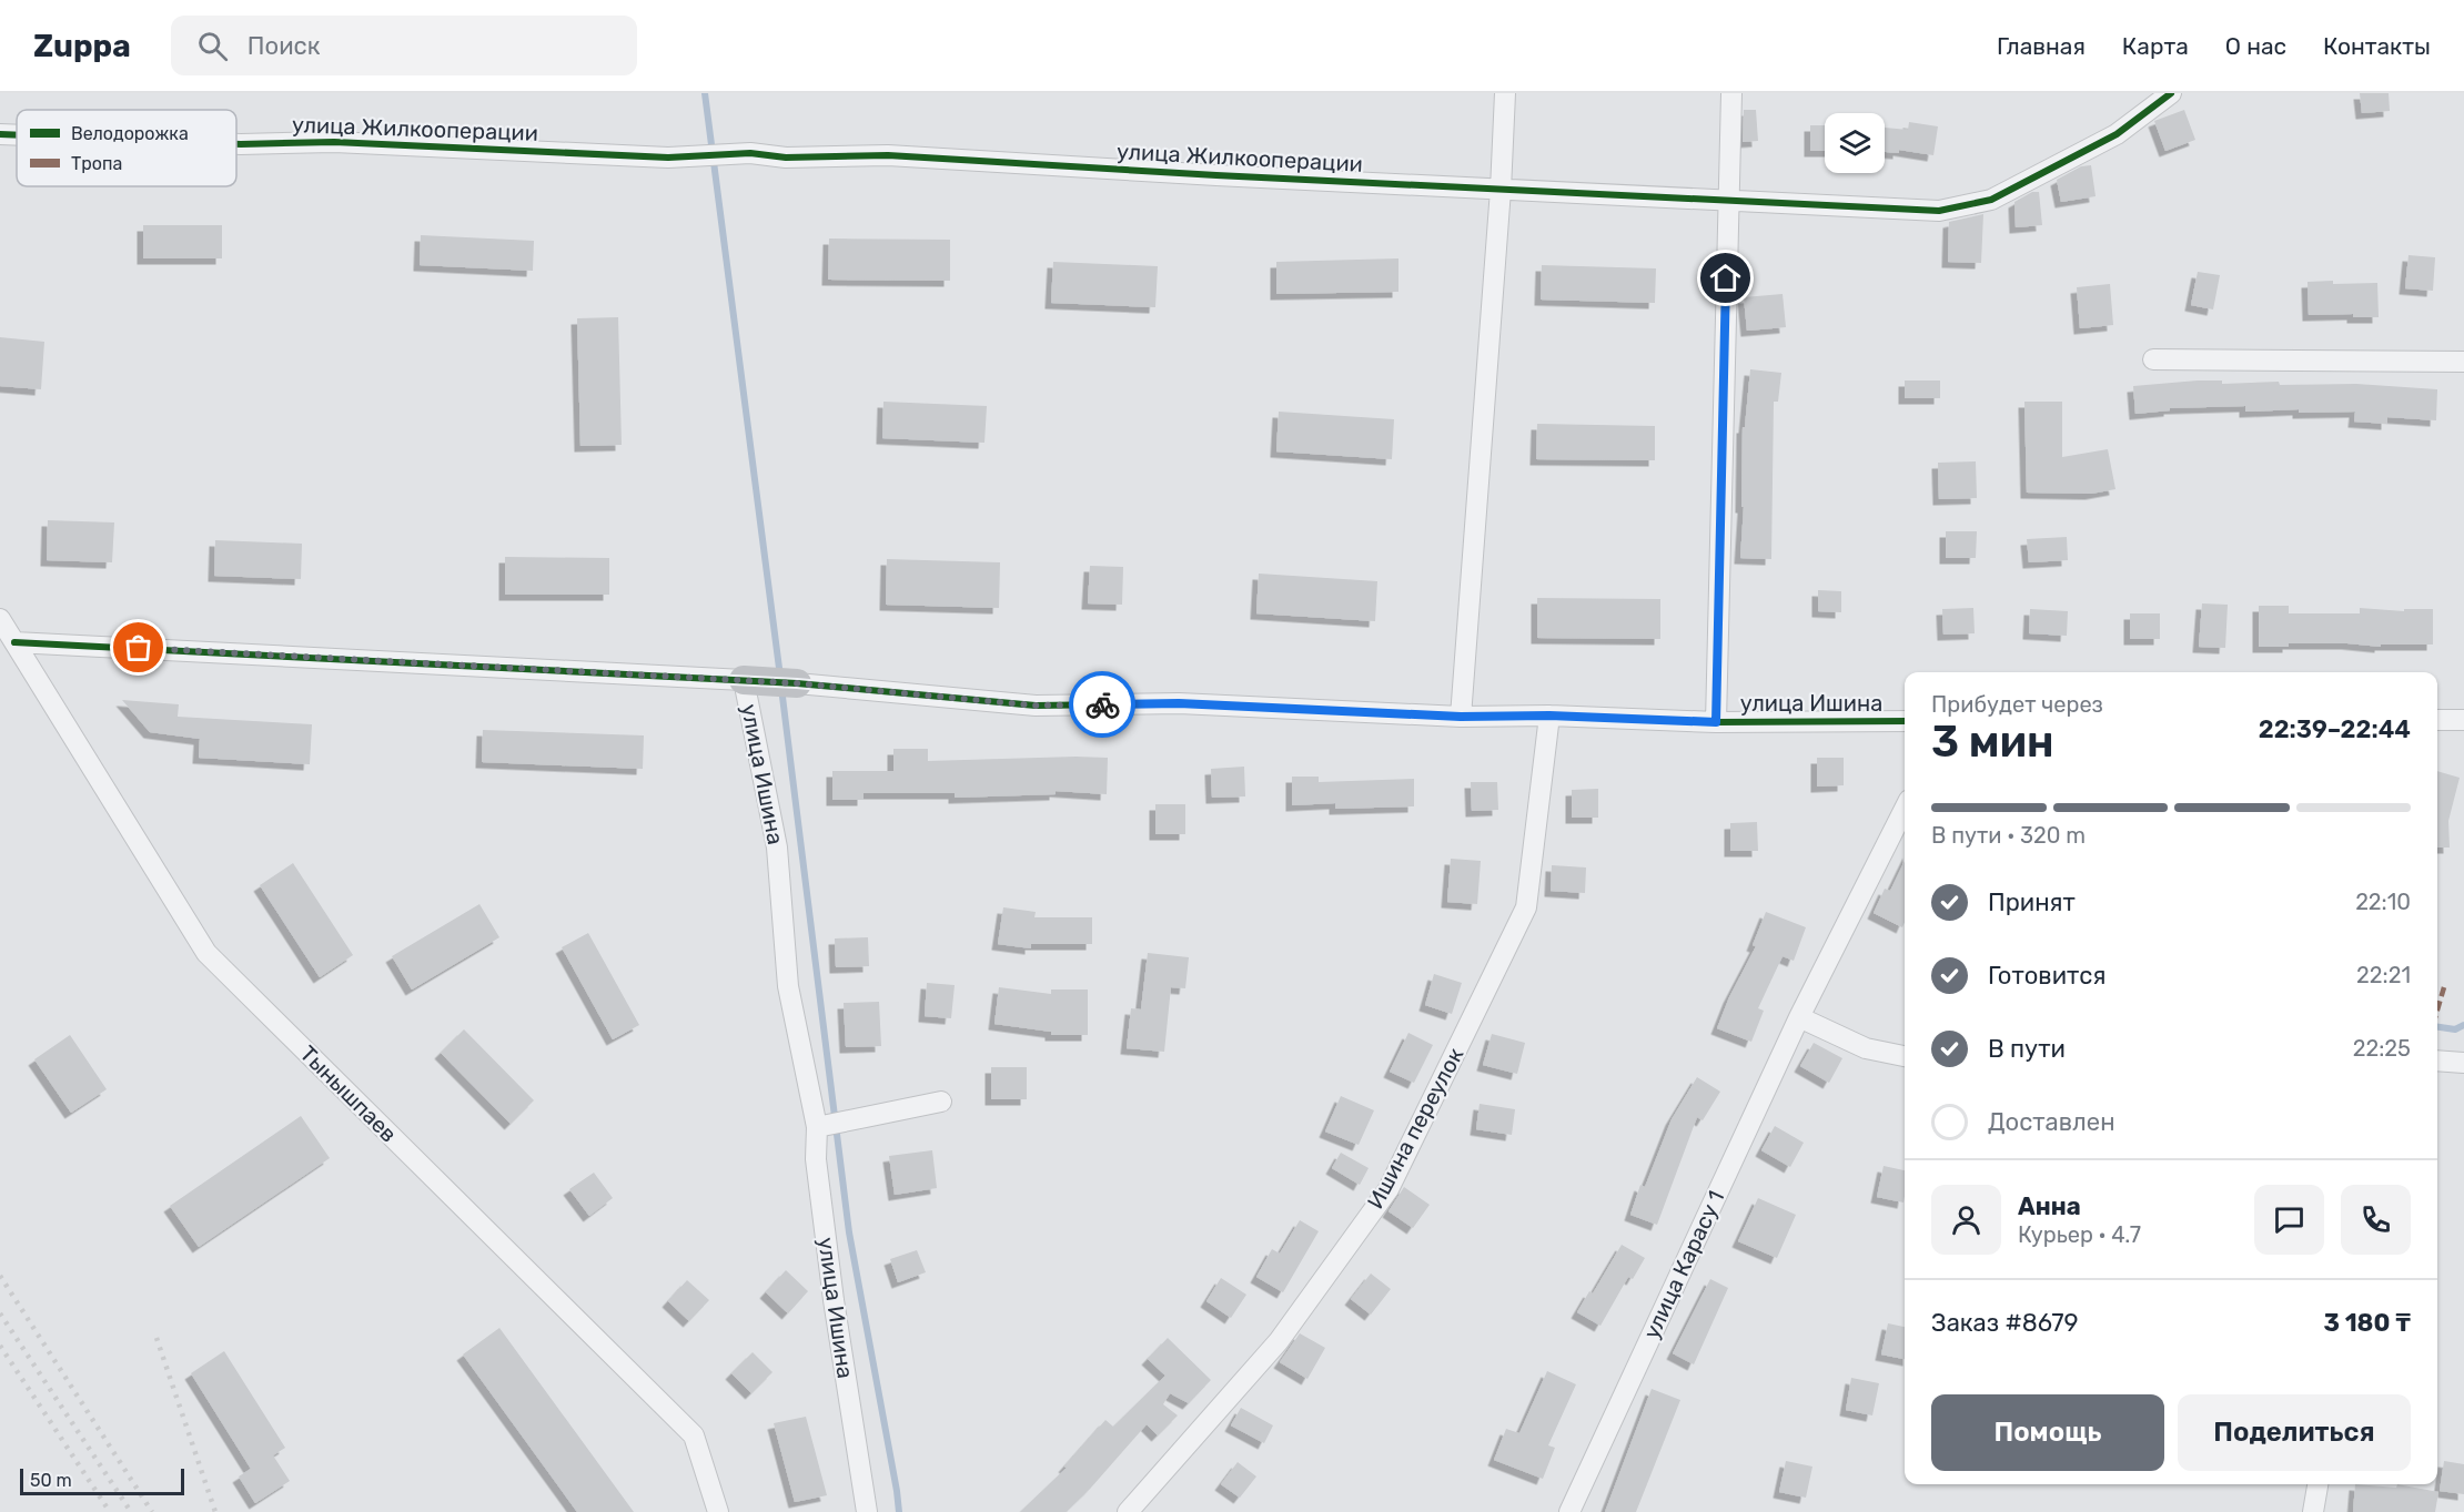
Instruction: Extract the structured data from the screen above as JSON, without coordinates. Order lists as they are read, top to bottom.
{
  "streets": {
    "street": [
      "улица Жилкооперации",
      "улица Ишина",
      "Тынышпаев",
      "Ишина переулок",
      "улица Карасу 1"
    ]
  },
  "crossings": [
    ["улица Ишина", "Тынышпаев"],
    ["улица Ишина", "Ишина переулок"]
  ],
  "legend": ["Велодорожка", "Тропа"],
  "scale_bar": "50 m",
  "page": {
    "header": "Zuppa",
    "search": "Поиск",
    "nav": [
      "Главная",
      "Карта",
      "О нас",
      "Контакты"
    ],
    "heading": ["3 мин", "Прибудет через", "22:39–22:44"],
    "panel": [
      "Анна",
      "Курьер · 4.7",
      "Заказ #8679",
      "3 180 ₸"
    ],
    "bar": "В пути · 320 m",
    "list": [
      ["Принят", "22:10"],
      ["Готовится", "22:21"],
      ["В пути", "22:25"],
      "Доставлен"
    ],
    "buttons": ["Помощь", "Поделиться"],
    "scale": "50 m"
  }
}
